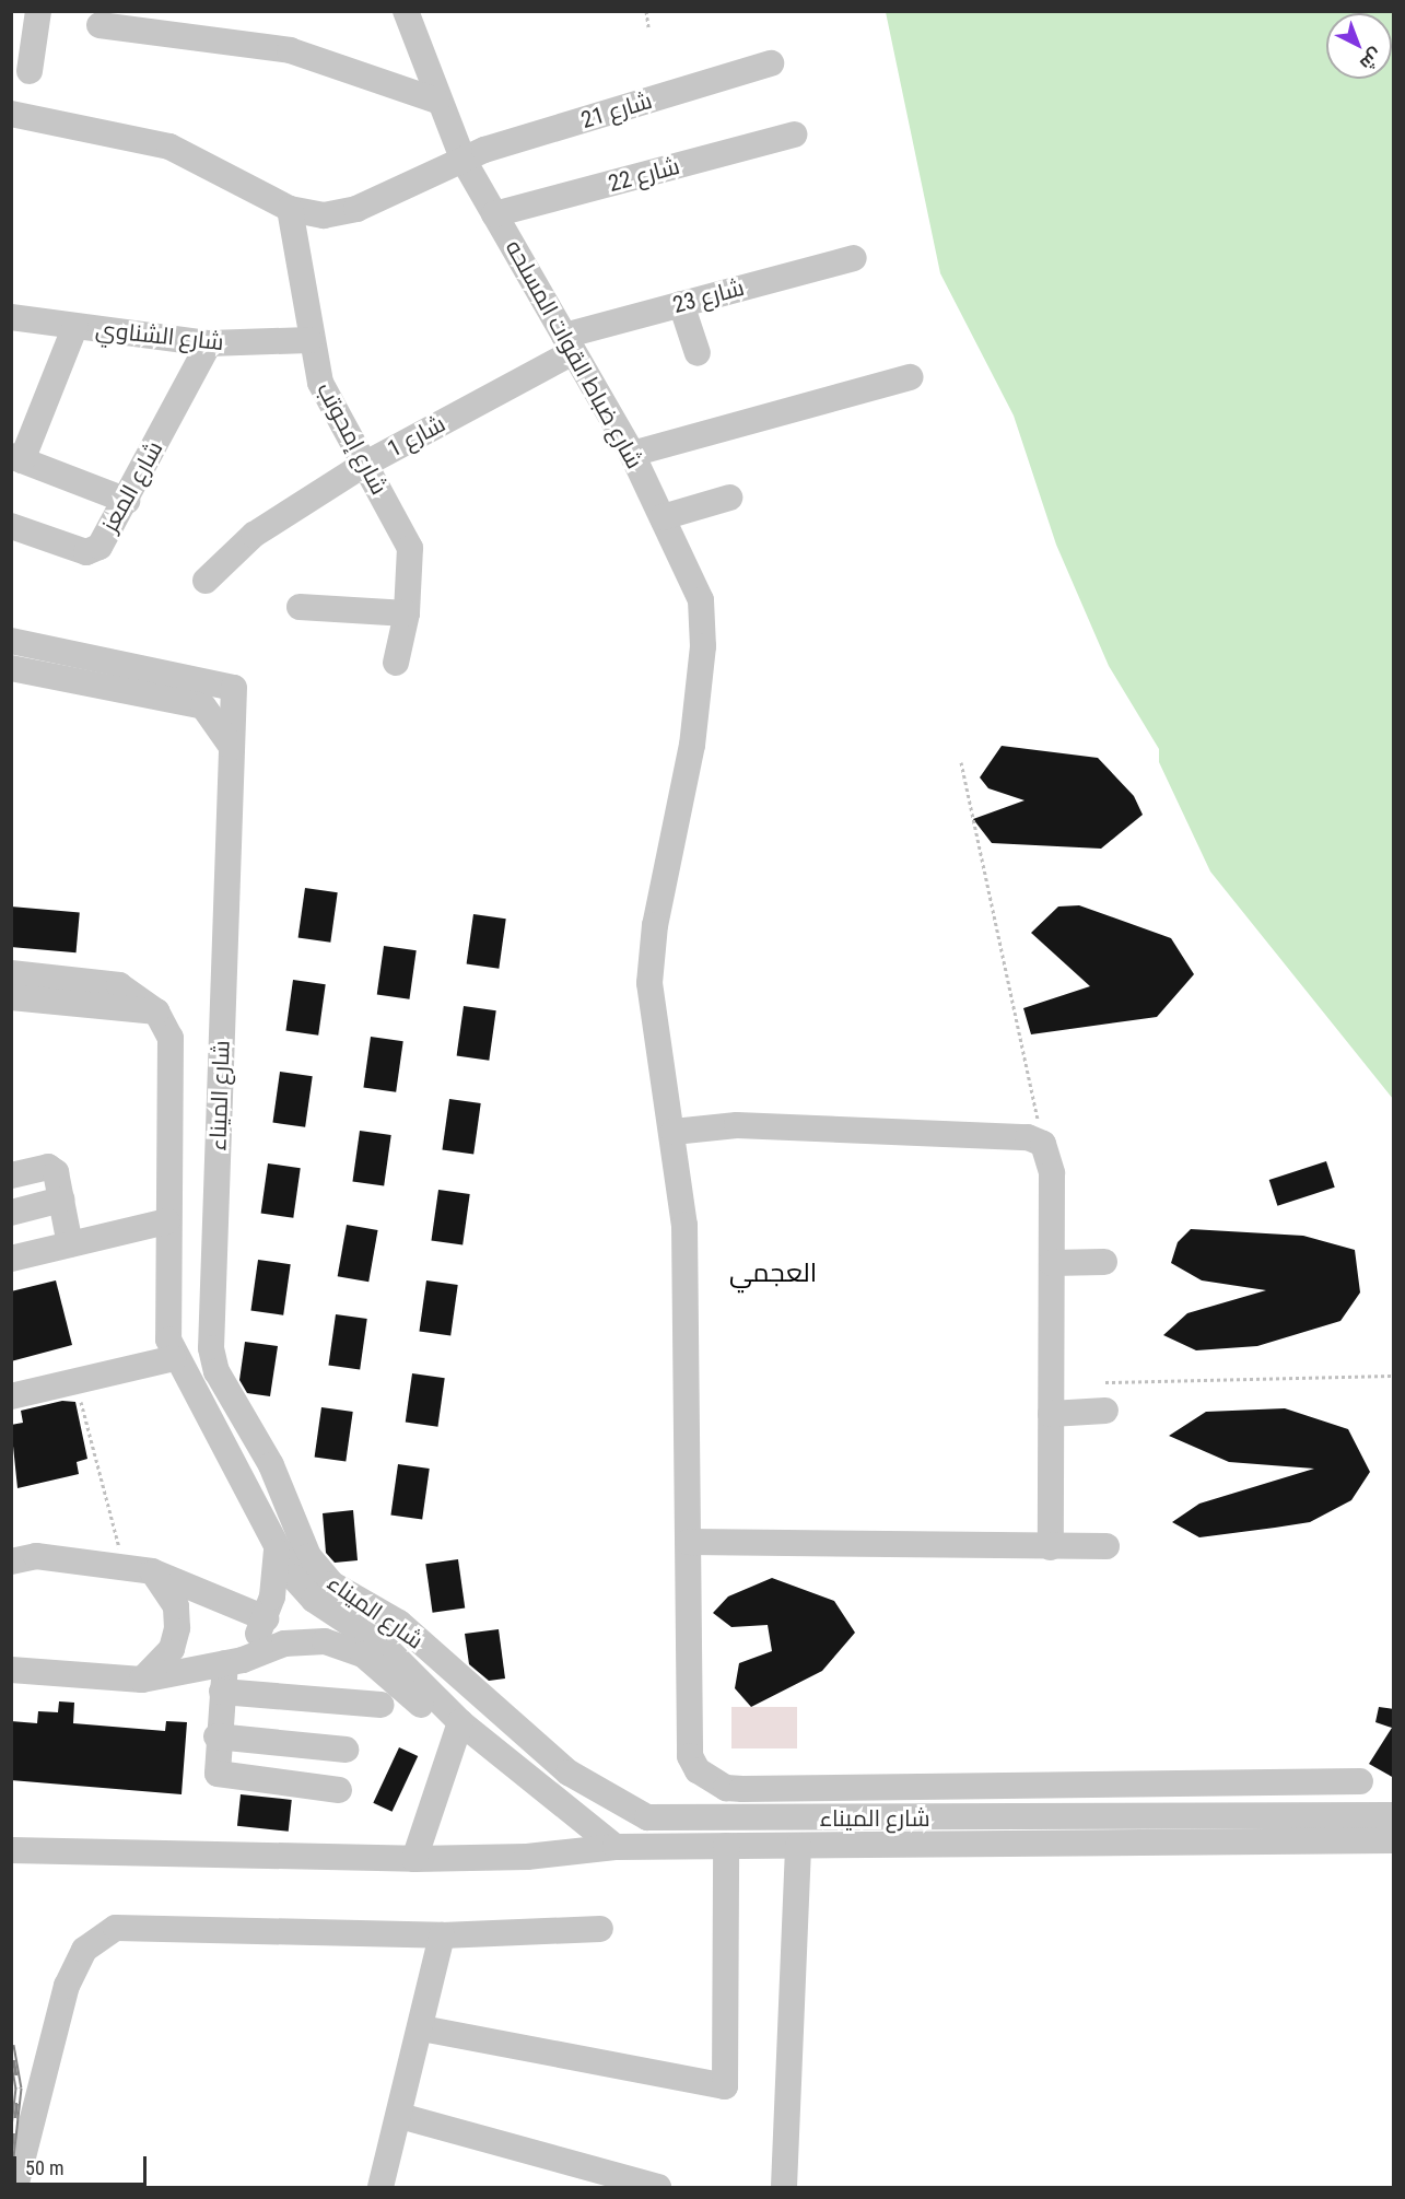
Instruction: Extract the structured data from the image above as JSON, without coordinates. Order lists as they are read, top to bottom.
{
  "streets": {
    "street": [
      "شارع 21",
      "شارع 22",
      "شارع 23",
      "شارع الشناوي",
      "شارع ضباط القوات المسلحه",
      "شارع 1",
      "شارع إمحوتب",
      "شارع المعز",
      "شارع الميناء"
    ]
  },
  "crossings": [
    ["شارع 21", "شارع ضباط القوات المسلحه"],
    ["شارع 21", "شارع إمحوتب"],
    ["شارع 22", "شارع ضباط القوات المسلحه"],
    ["شارع 23", "شارع ضباط القوات المسلحه"],
    ["شارع 23", "شارع 1"],
    ["شارع الشناوي", "شارع إمحوتب"],
    ["شارع الشناوي", "شارع المعز"],
    ["شارع ضباط القوات المسلحه", "شارع 1"],
    ["شارع 1", "شارع إمحوتب"]
  ],
  "districts": ["العجمي"],
  "scale_bar": "50 m",
  "north": "bottom right"
}
